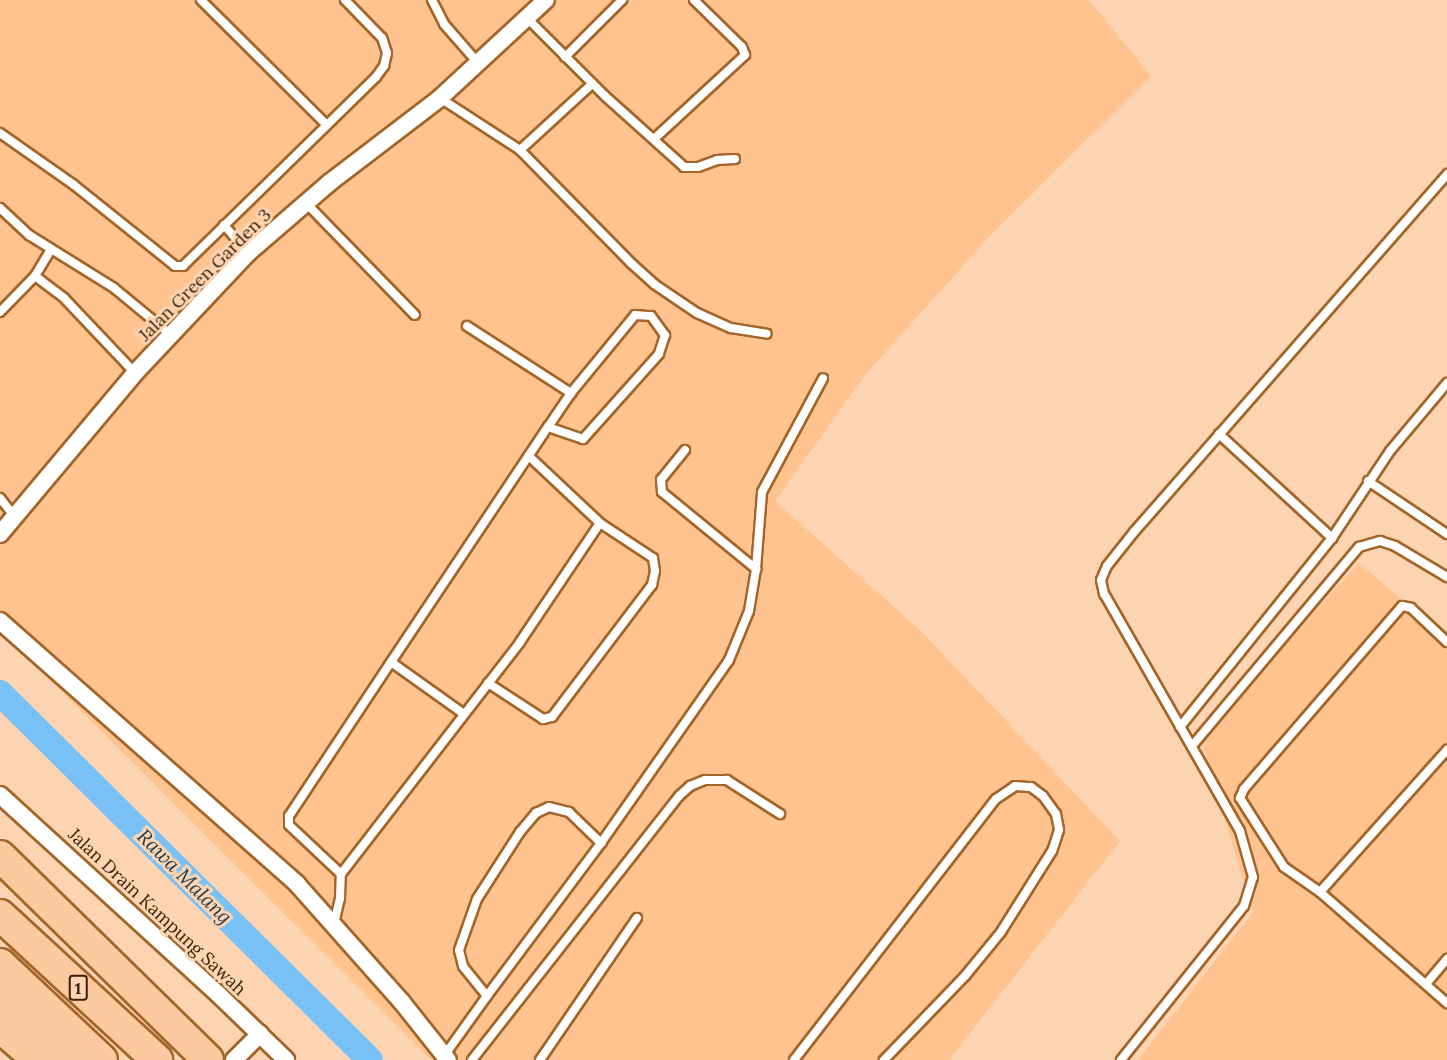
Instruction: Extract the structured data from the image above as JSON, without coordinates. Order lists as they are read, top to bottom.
{
  "streets": {
    "highway": ["1"],
    "street": ["Jalan Green Garden 3", "Jalan Drain Kampung Sawah"]
  },
  "water": ["Rawa Malang"]
}
